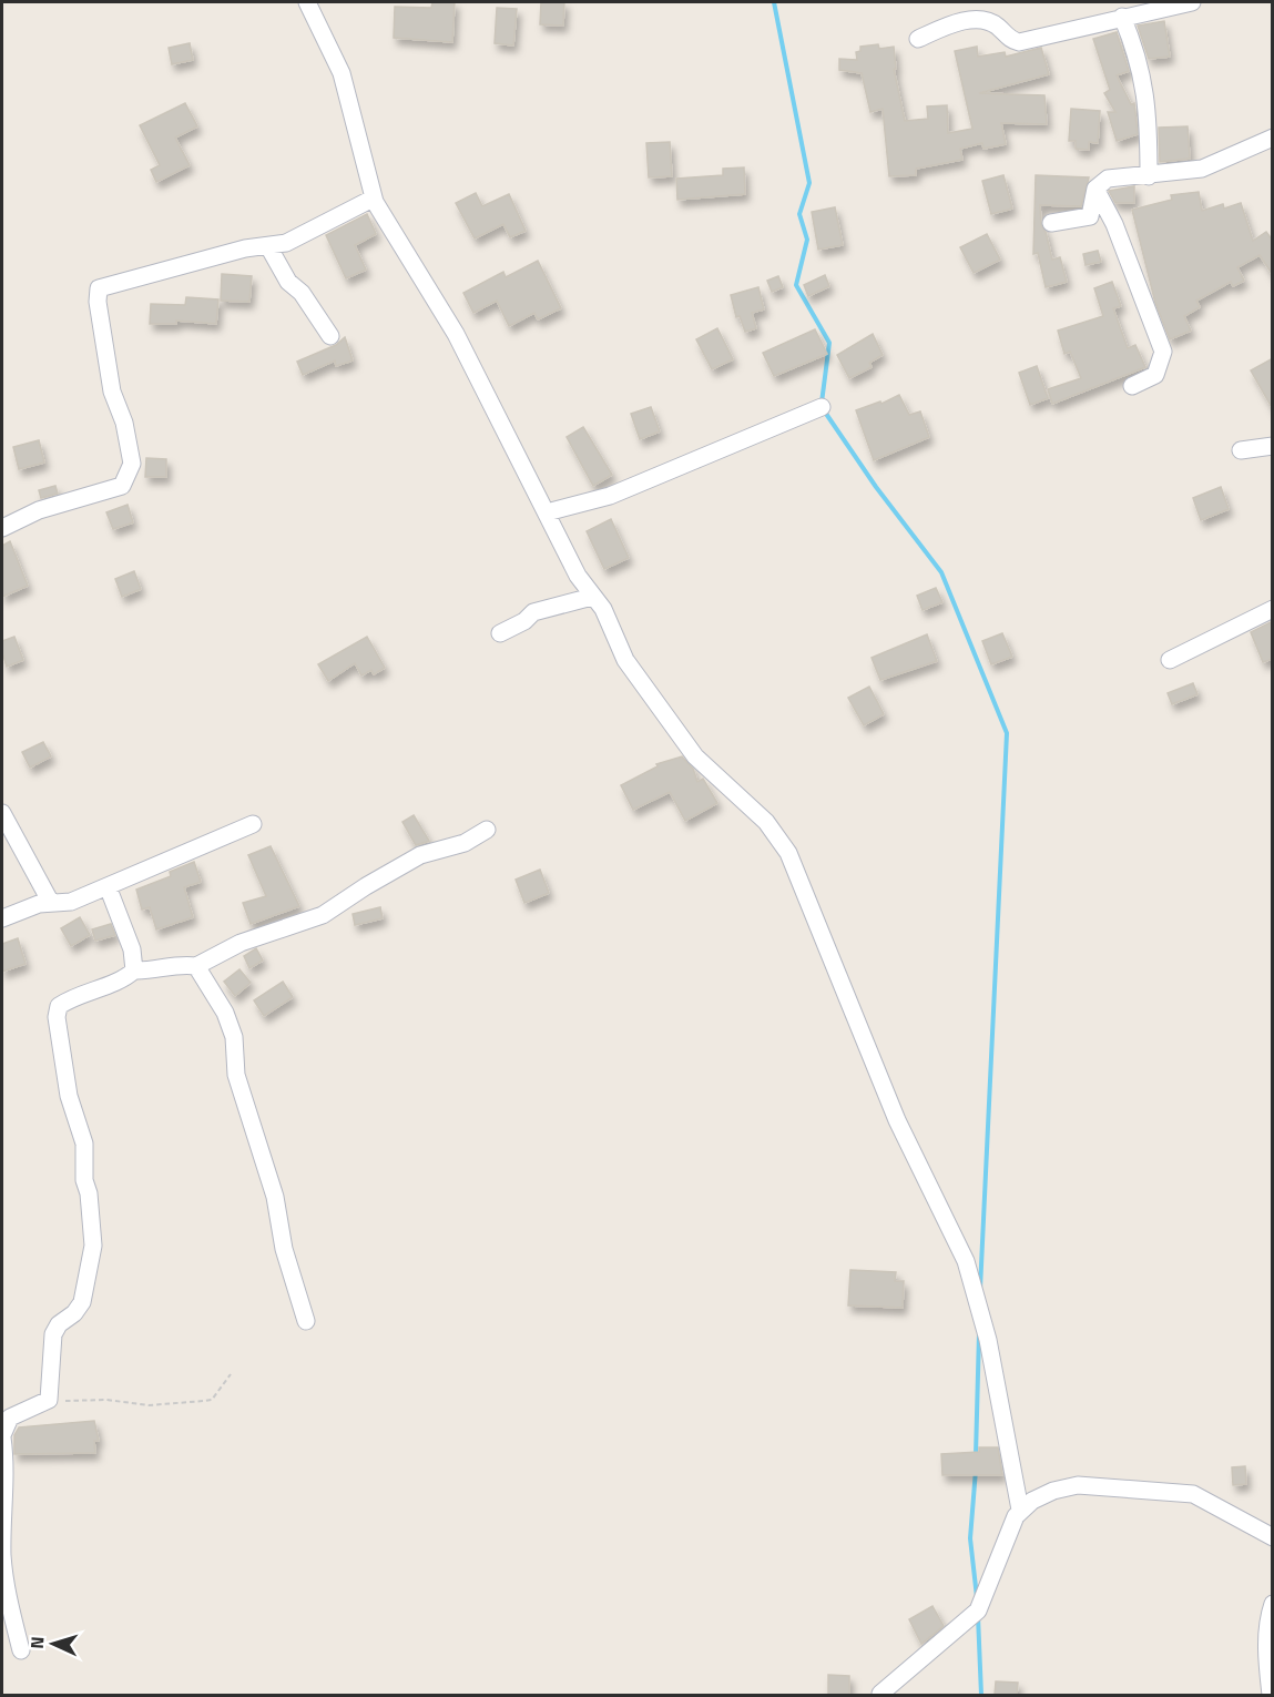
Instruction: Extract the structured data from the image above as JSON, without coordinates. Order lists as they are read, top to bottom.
{
  "north": "left"
}
